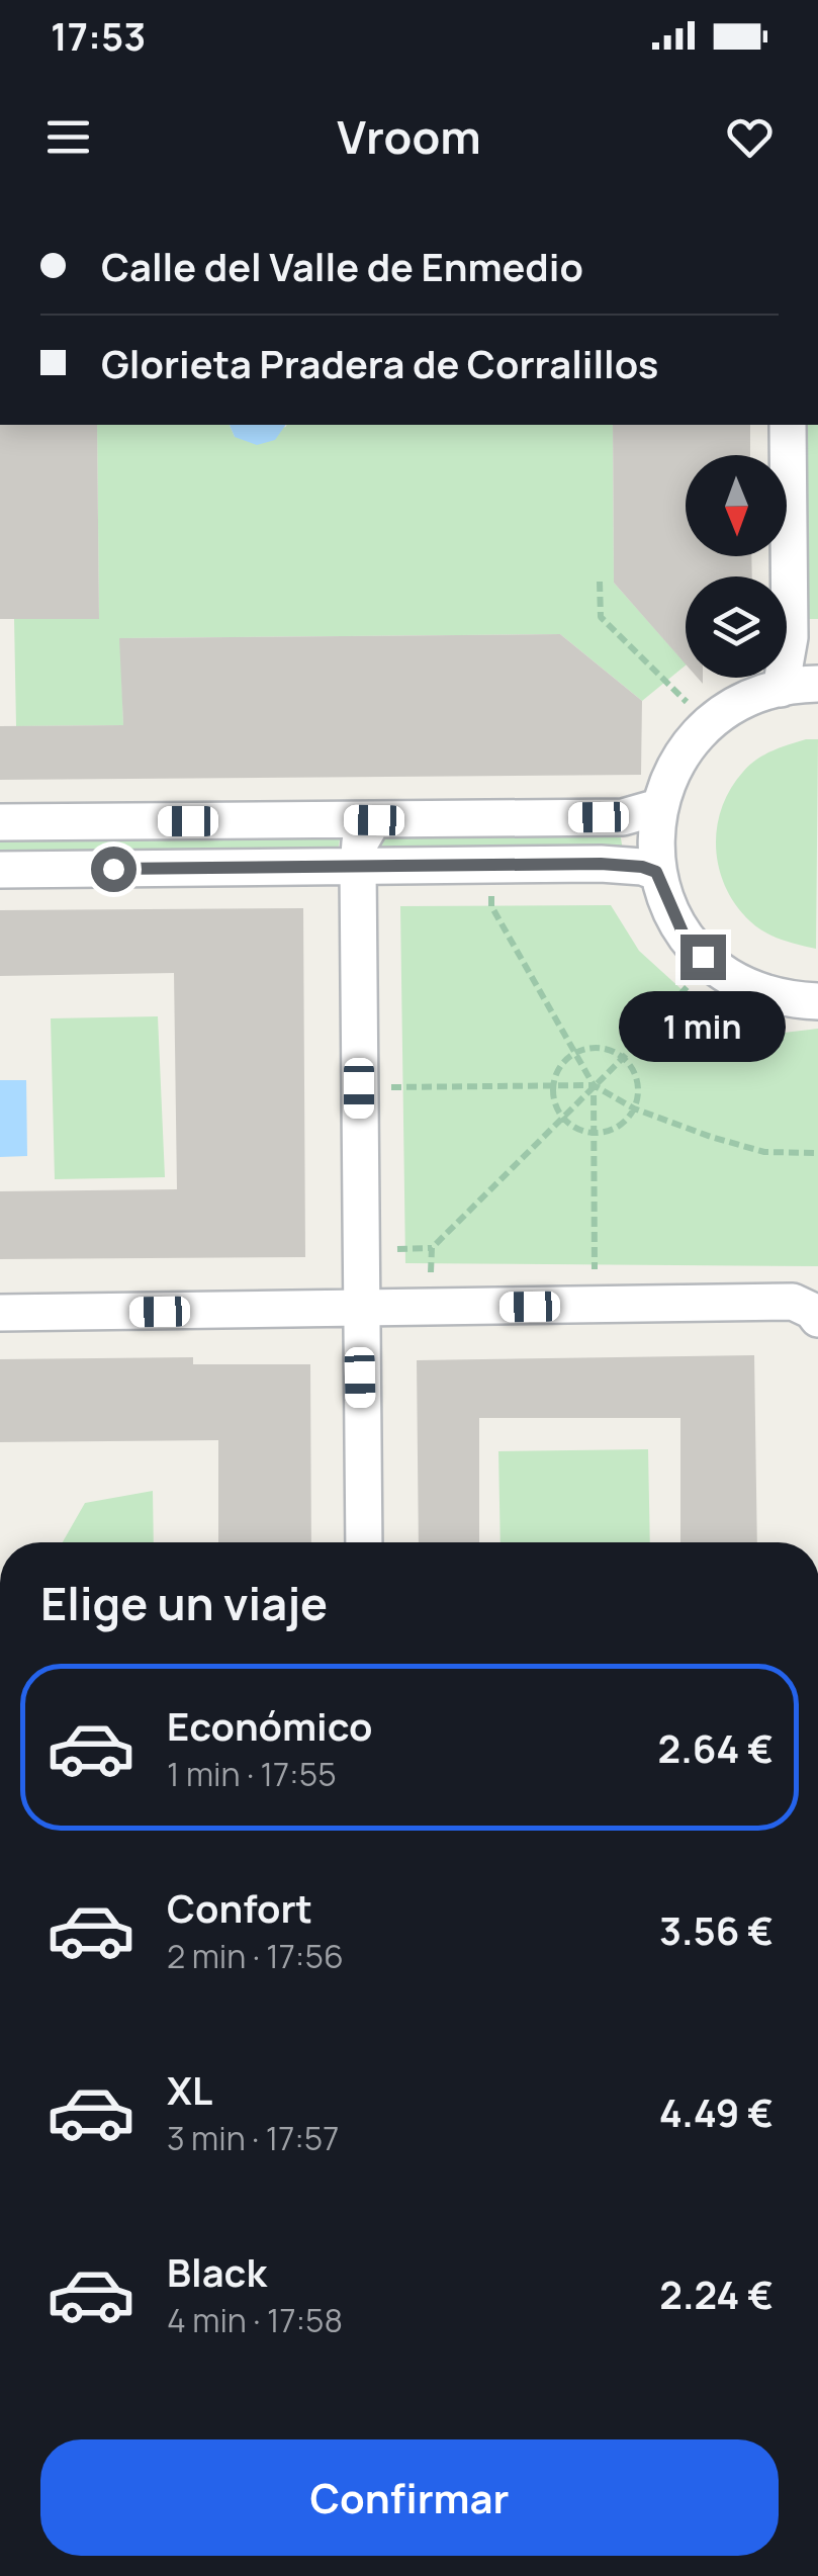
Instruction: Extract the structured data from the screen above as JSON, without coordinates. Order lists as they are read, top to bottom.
{
  "north": "bottom",
  "page": {
    "status": "17:53",
    "header": "Vroom",
    "banner": ["Calle del Valle de Enmedio", "Glorieta Pradera de Corralillos"],
    "bubble": "1 min",
    "heading": "Elige un viaje",
    "list": [
      {
        "name": "Económico",
        "note": "1 min · 17:55",
        "value": "2.64 €"
      },
      {
        "name": "Confort",
        "note": "2 min · 17:56",
        "value": "3.56 €"
      },
      {
        "name": "XL",
        "note": "3 min · 17:57",
        "value": "4.49 €"
      },
      {
        "name": "Black",
        "note": "4 min · 17:58",
        "value": "2.24 €"
      }
    ],
    "buttons": "Confirmar"
  }
}
